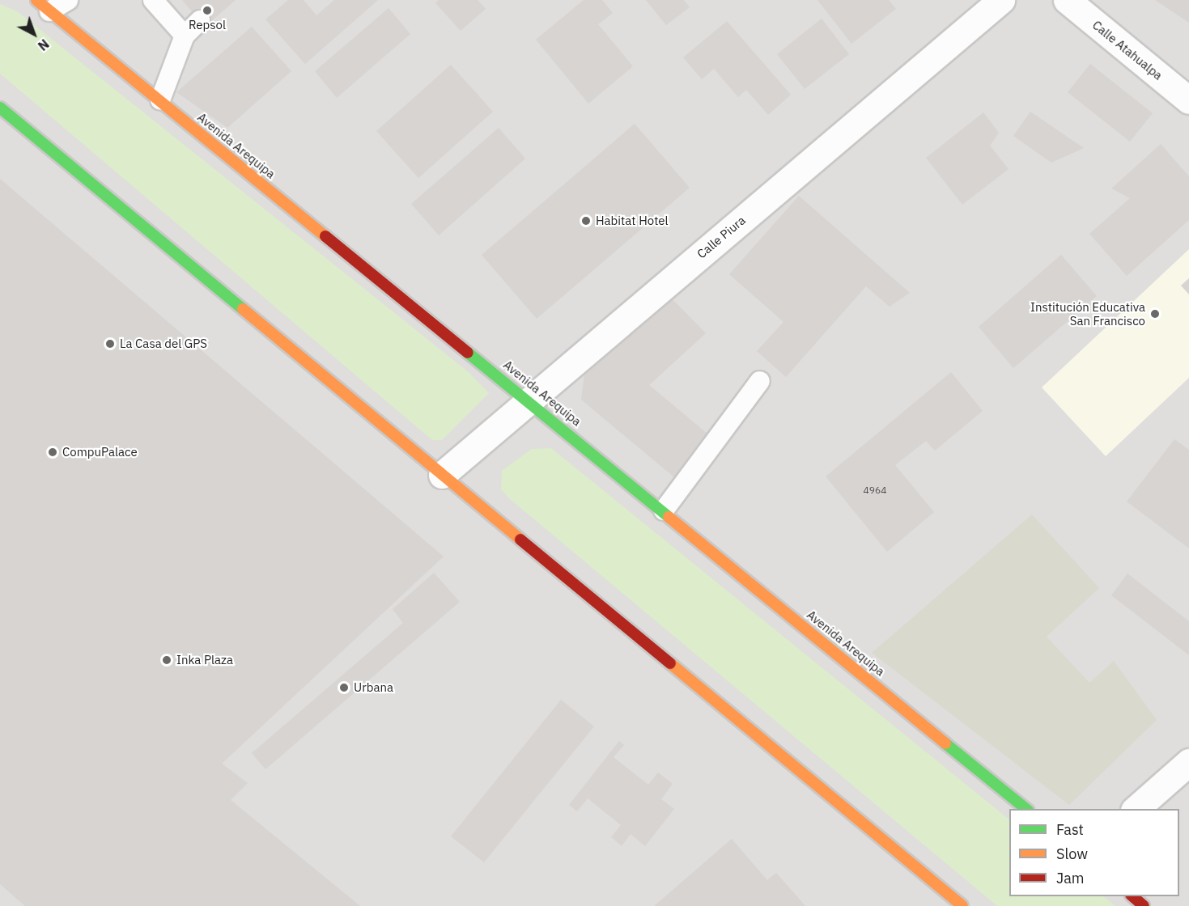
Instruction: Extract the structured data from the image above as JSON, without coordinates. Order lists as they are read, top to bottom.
{
  "streets": {
    "main road": ["Avenida Arequipa"],
    "street": ["Calle Atahualpa", "Calle Piura"]
  },
  "crossings": [
    ["Avenida Arequipa", "Calle Piura"]
  ],
  "places": [
    "Repsol",
    "Habitat Hotel",
    "Institución Educativa San Francisco",
    "La Casa del GPS",
    "CompuPalace",
    "Inka Plaza",
    "Urbana"
  ],
  "house_numbers": ["4964"],
  "legend": ["Fast", "Slow", "Jam"],
  "north": "bottom right"
}
